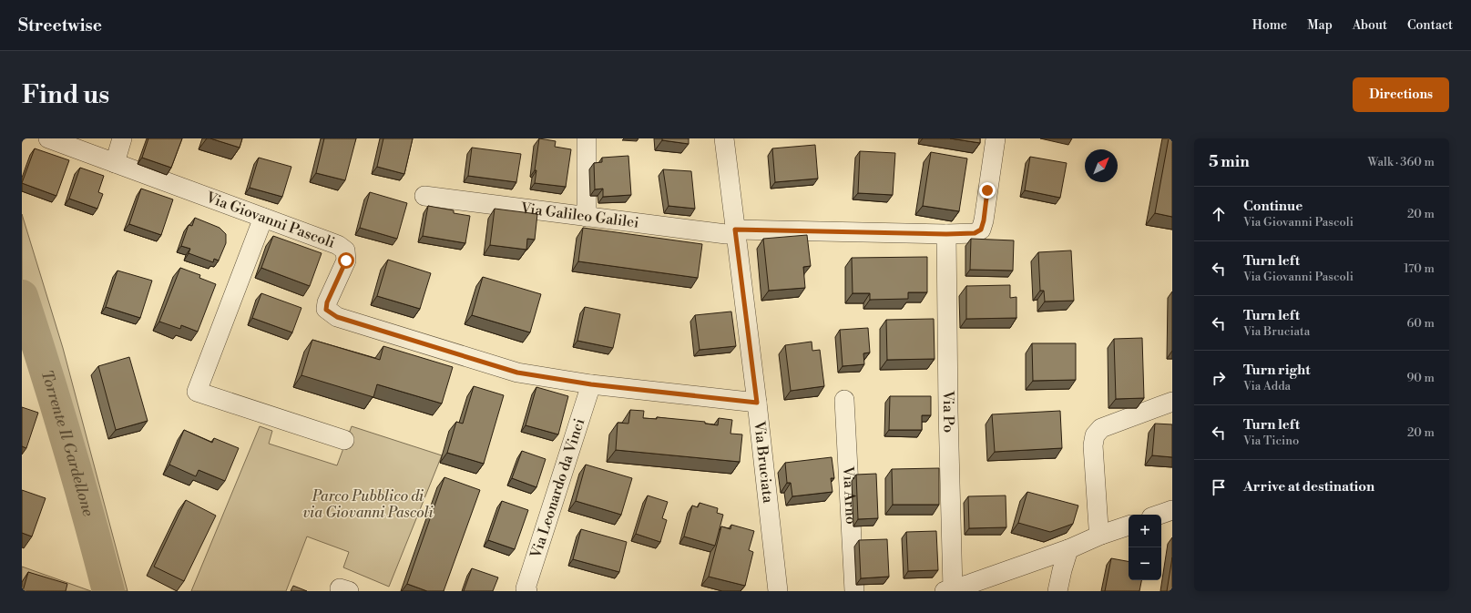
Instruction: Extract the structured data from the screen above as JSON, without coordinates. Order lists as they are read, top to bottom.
{
  "streets": {
    "street": [
      "Via Galileo Galilei",
      "Via Giovanni Pascoli",
      "Via Po",
      "Via Bruciata",
      "Via Leonardo da Vinci",
      "Via Arno"
    ]
  },
  "crossings": [
    ["Via Galileo Galilei", "Via Po"],
    ["Via Galileo Galilei", "Via Bruciata"],
    ["Via Giovanni Pascoli", "Via Bruciata"],
    ["Via Giovanni Pascoli", "Via Leonardo da Vinci"]
  ],
  "water": ["Torrente Il Gardellone"],
  "parks": ["Parco Pubblico di via Giovanni Pascoli"],
  "north": "top right",
  "page": {
    "header": "Streetwise",
    "nav": [
      "Home",
      "Map",
      "About",
      "Contact"
    ],
    "buttons": "Directions",
    "title": "Find us",
    "heading": ["5 min", "Walk · 360 m"],
    "list": [
      ["Continue", "Via Giovanni Pascoli", "20 m"],
      ["Turn left", "Via Giovanni Pascoli", "170 m"],
      ["Turn left", "Via Bruciata", "60 m"],
      ["Turn right", "Via Adda", "90 m"],
      ["Turn left", "Via Ticino", "20 m"],
      "Arrive at destination"
    ],
    "map_buttons": ["+", "−"]
  }
}
